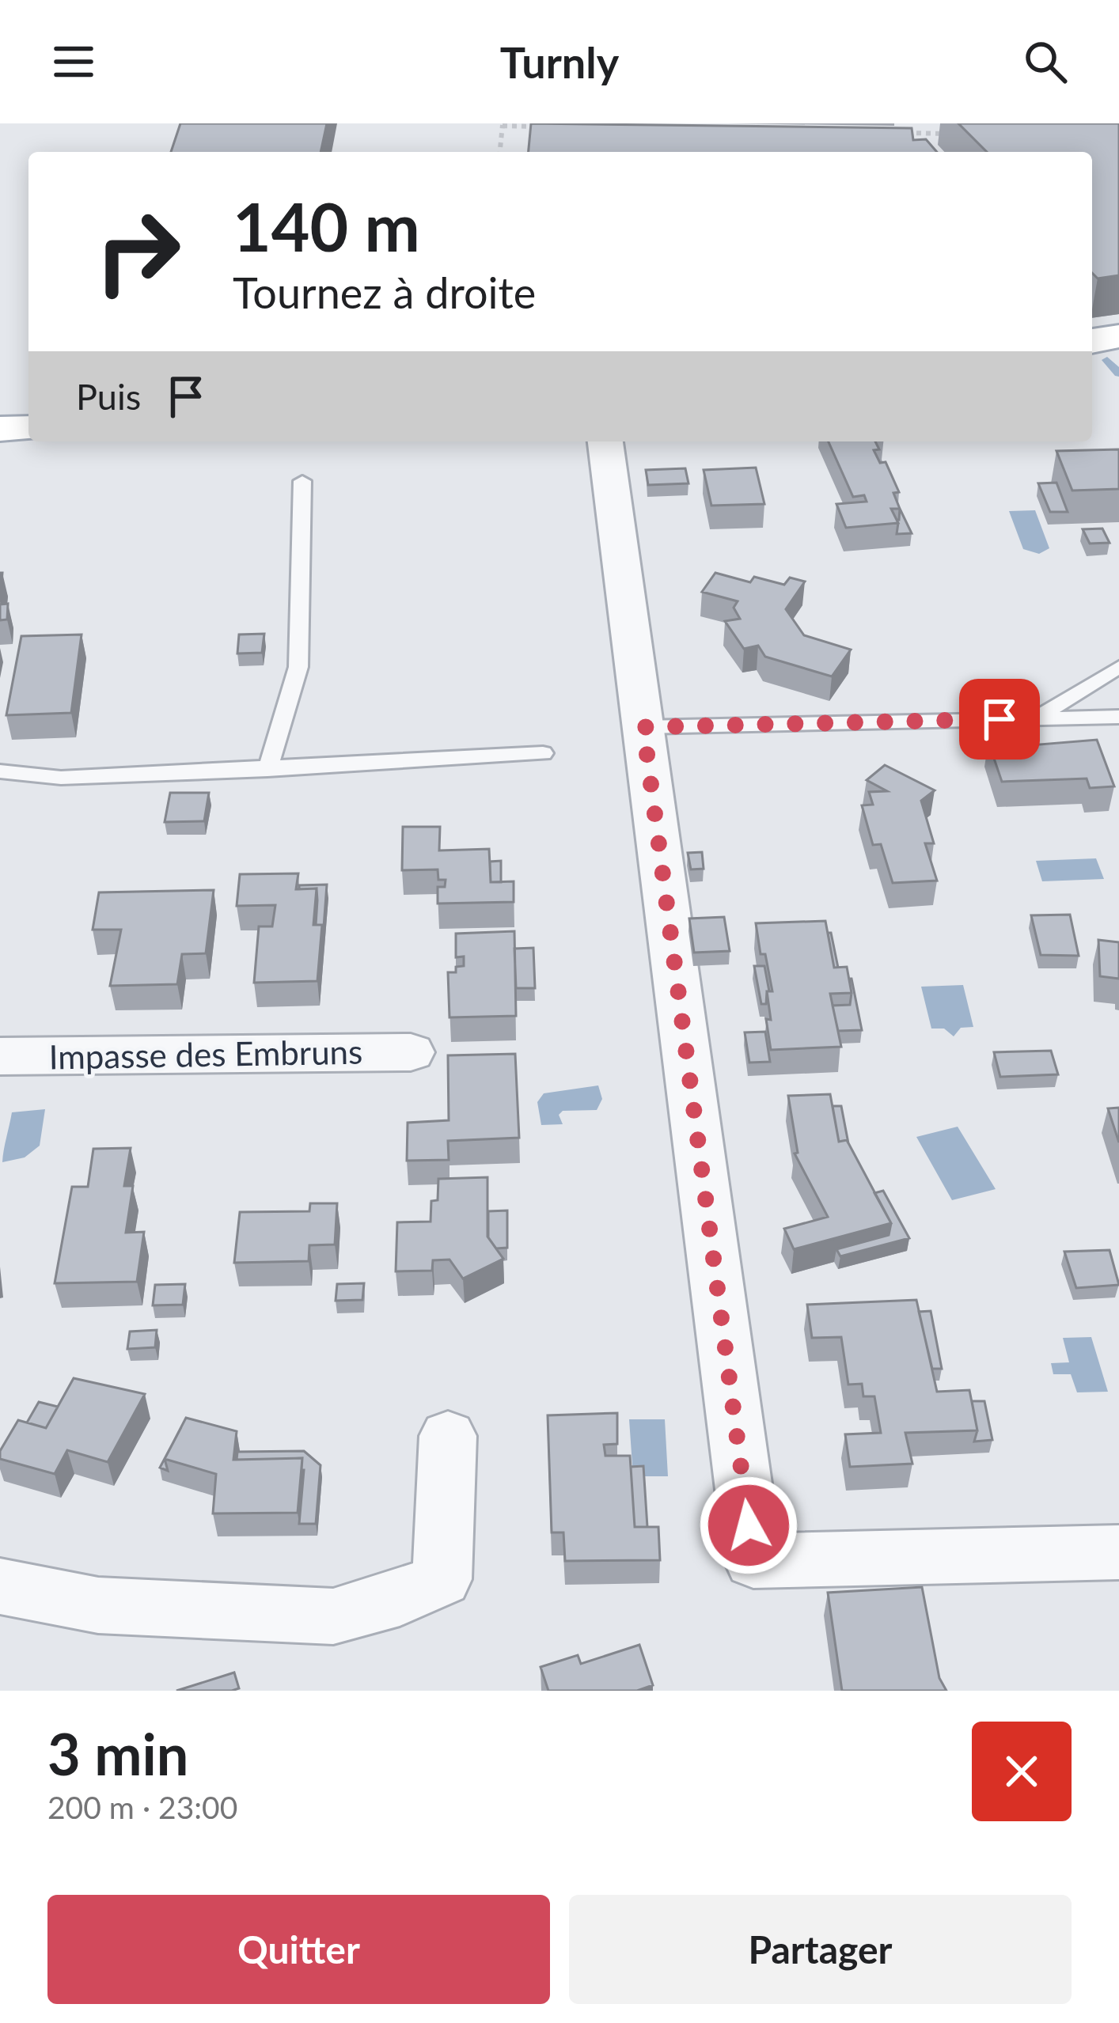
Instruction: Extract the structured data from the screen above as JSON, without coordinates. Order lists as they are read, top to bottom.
{
  "streets": {
    "street": ["Impasse des Embruns"]
  },
  "page": {
    "header": "Turnly",
    "turn": ["140 m", "Tournez à droite"],
    "then": "Puis",
    "heading": ["3 min", "200 m · 23:00"],
    "buttons": ["Quitter", "Partager"]
  }
}
